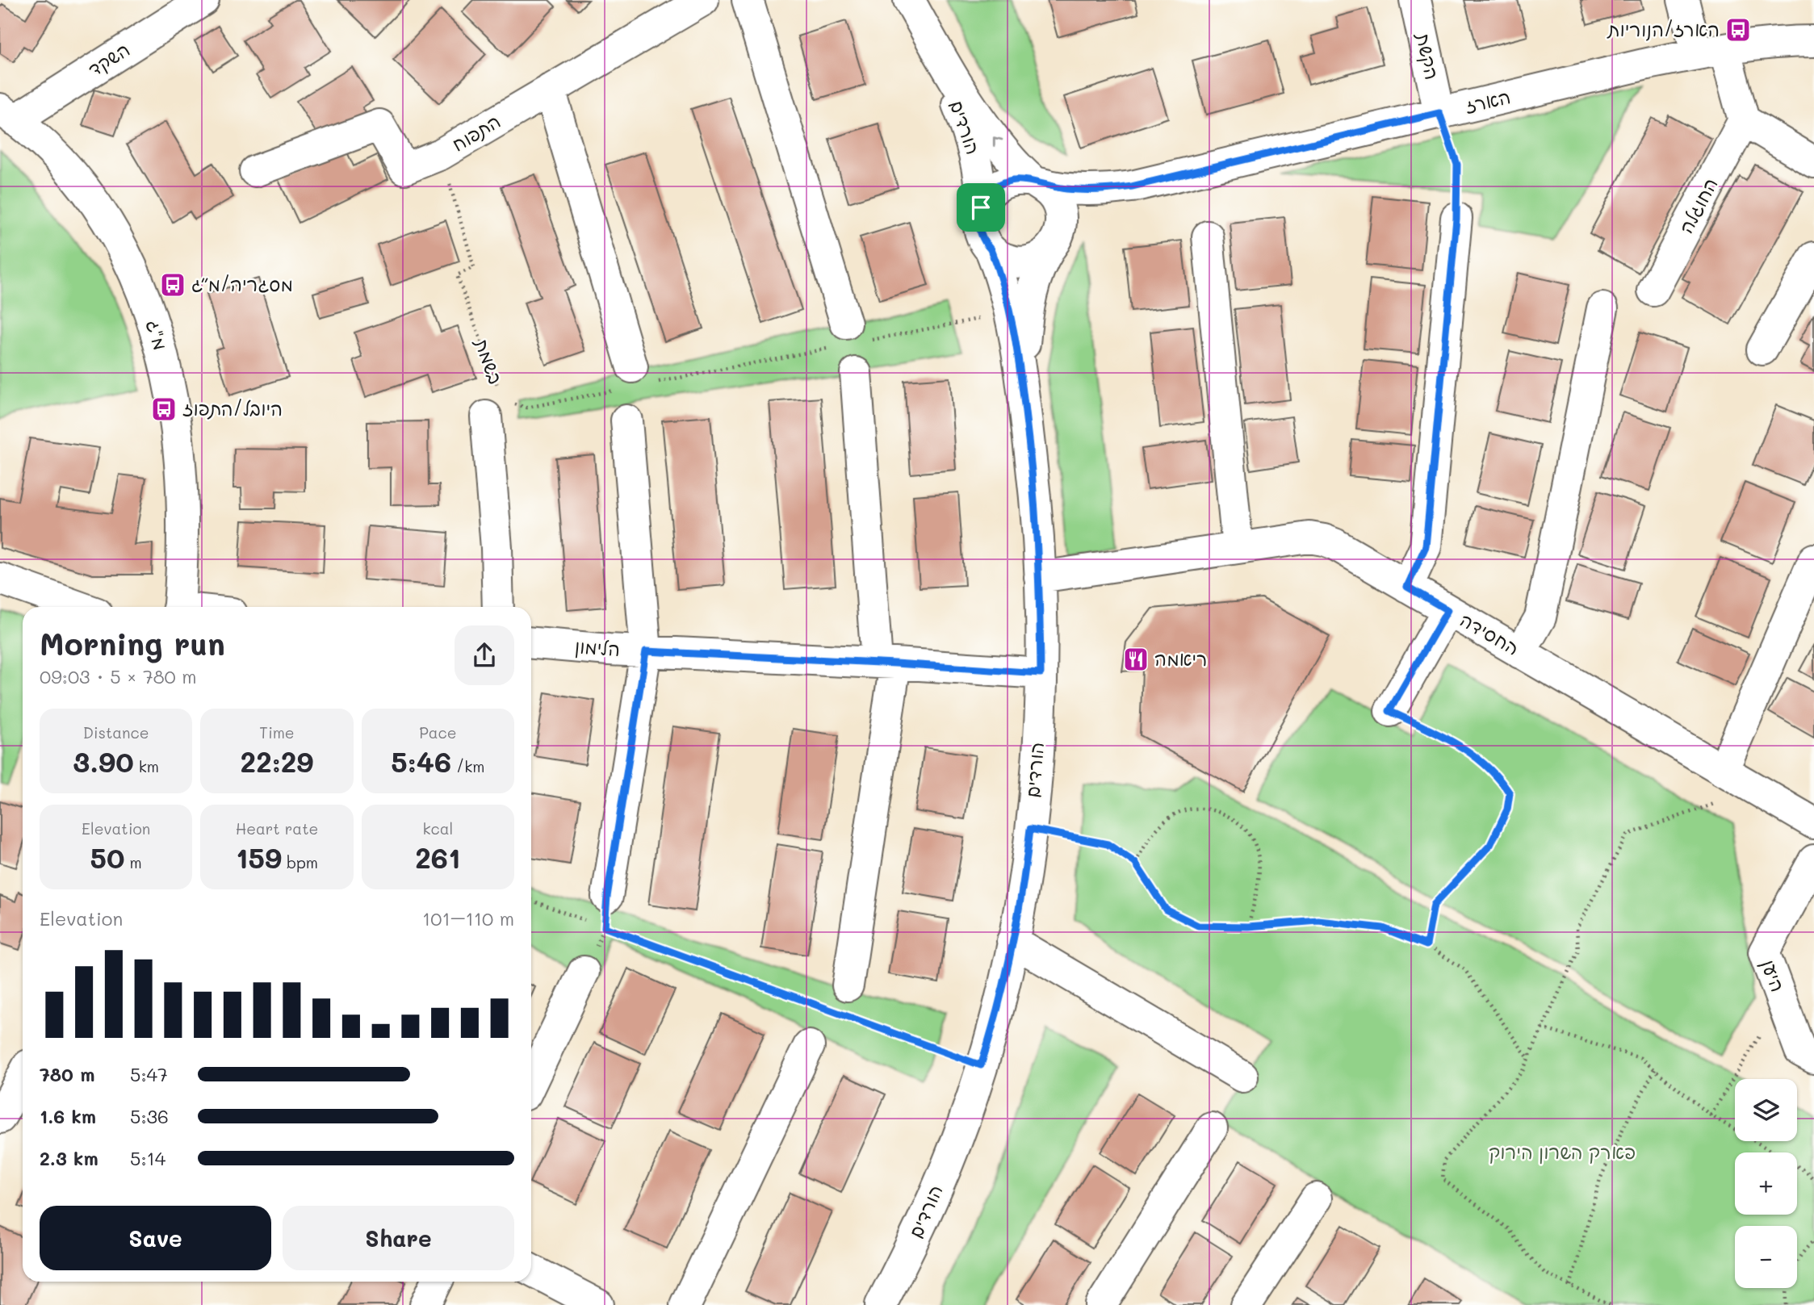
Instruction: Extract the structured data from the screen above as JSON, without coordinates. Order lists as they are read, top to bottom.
{
  "streets": {
    "street": [
      "הקשת",
      "השקד",
      "הארז",
      "הורדים",
      "התפוח",
      "החוגלה",
      "מ\"ג",
      "החסידה",
      "הלימון",
      "היען"
    ],
    "path": ["בשמת"]
  },
  "crossings": [
    ["הקשת", "הארז"],
    ["השקד", "מ\"ג"],
    ["הארז", "הורדים"],
    ["הורדים", "החסידה"],
    ["הורדים", "הלימון"],
    ["התפוח", "בשמת"]
  ],
  "parks": ["פארק השרון הירוק"],
  "places": {
    "bus stop": ["הארז/הנוריות", "מסגריה/מ״ג", "היובל/התפוז"],
    "restaurant": ["ריאמה"]
  },
  "page": {
    "heading": ["Morning run", "09:03 · 5 × 780 m"],
    "stats": [
      ["Distance", "3.90 km"],
      ["Time", "22:29"],
      ["Pace", "5:46 /km"],
      ["Elevation", "50 m"],
      ["Heart rate", "159 bpm"],
      ["kcal", "261"]
    ],
    "chart": ["Elevation", "101–110 m"],
    "list": [
      {
        "name": "780 m",
        "note": "5:47"
      },
      {
        "name": "1.6 km",
        "note": "5:36"
      },
      {
        "name": "2.3 km",
        "note": "5:14"
      }
    ],
    "map_buttons": ["+", "−"],
    "buttons": ["Save", "Share"]
  }
}
